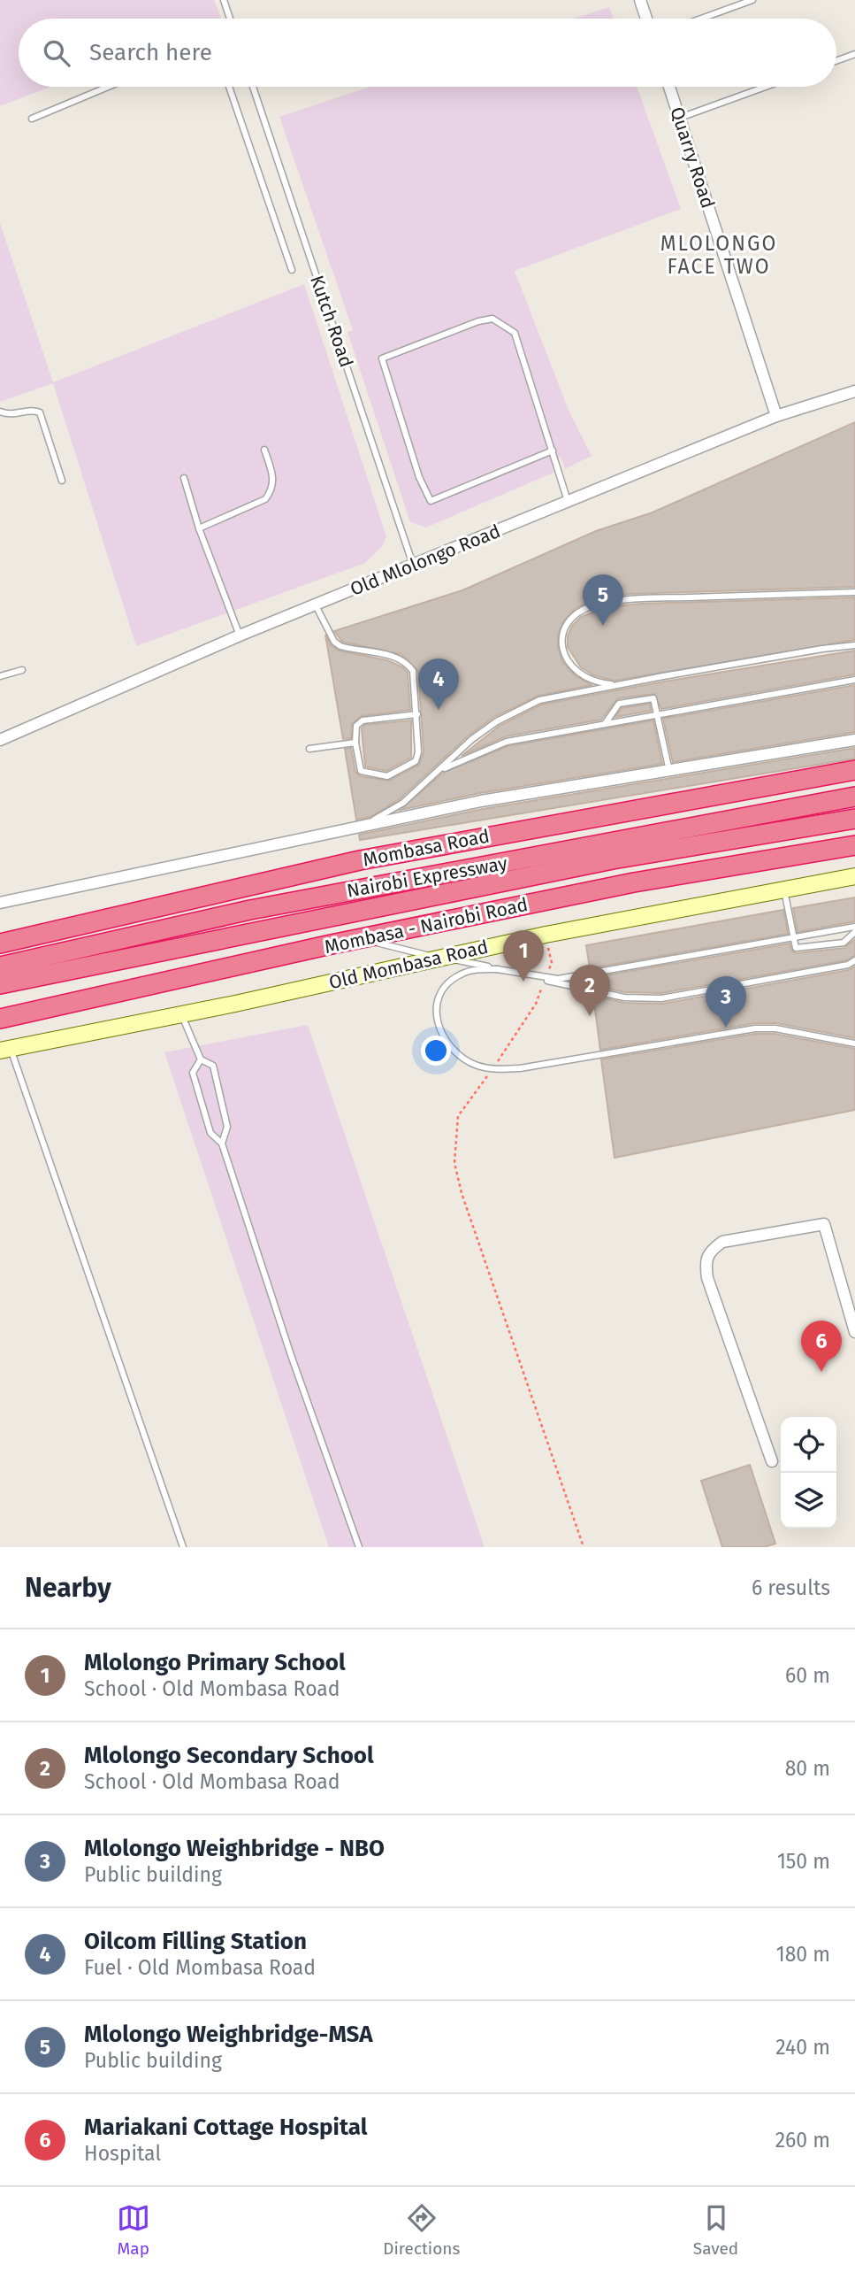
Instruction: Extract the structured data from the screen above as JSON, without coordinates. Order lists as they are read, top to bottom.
{
  "streets": {
    "highway": ["Mombasa Road", "Nairobi Expressway", "Mombasa - Nairobi Road"],
    "street": ["Quarry Road", "Old Mlolongo Road", "Old Mombasa Road"],
    "lane": ["Kutch Road"]
  },
  "crossings": [
    ["Quarry Road", "Old Mlolongo Road"],
    ["Kutch Road", "Old Mlolongo Road"]
  ],
  "districts": ["MLOLONGO FACE TWO"],
  "page": {
    "search": "Search here",
    "pins": [
      "5",
      "4",
      "1",
      "2",
      "3",
      "6"
    ],
    "heading": ["Nearby", "6 results"],
    "list": [
      {
        "mark": "1",
        "name": "Mlolongo Primary School",
        "note": "School · Old Mombasa Road",
        "value": "60 m"
      },
      {
        "mark": "2",
        "name": "Mlolongo Secondary School",
        "note": "School · Old Mombasa Road",
        "value": "80 m"
      },
      {
        "mark": "3",
        "name": "Mlolongo Weighbridge - NBO",
        "note": "Public building",
        "value": "150 m"
      },
      {
        "mark": "4",
        "name": "Oilcom Filling Station",
        "note": "Fuel · Old Mombasa Road",
        "value": "180 m"
      },
      {
        "mark": "5",
        "name": "Mlolongo Weighbridge-MSA",
        "note": "Public building",
        "value": "240 m"
      },
      {
        "mark": "6",
        "name": "Mariakani Cottage Hospital",
        "note": "Hospital",
        "value": "260 m"
      }
    ],
    "nav": ["Map", "Directions", "Saved"]
  }
}
